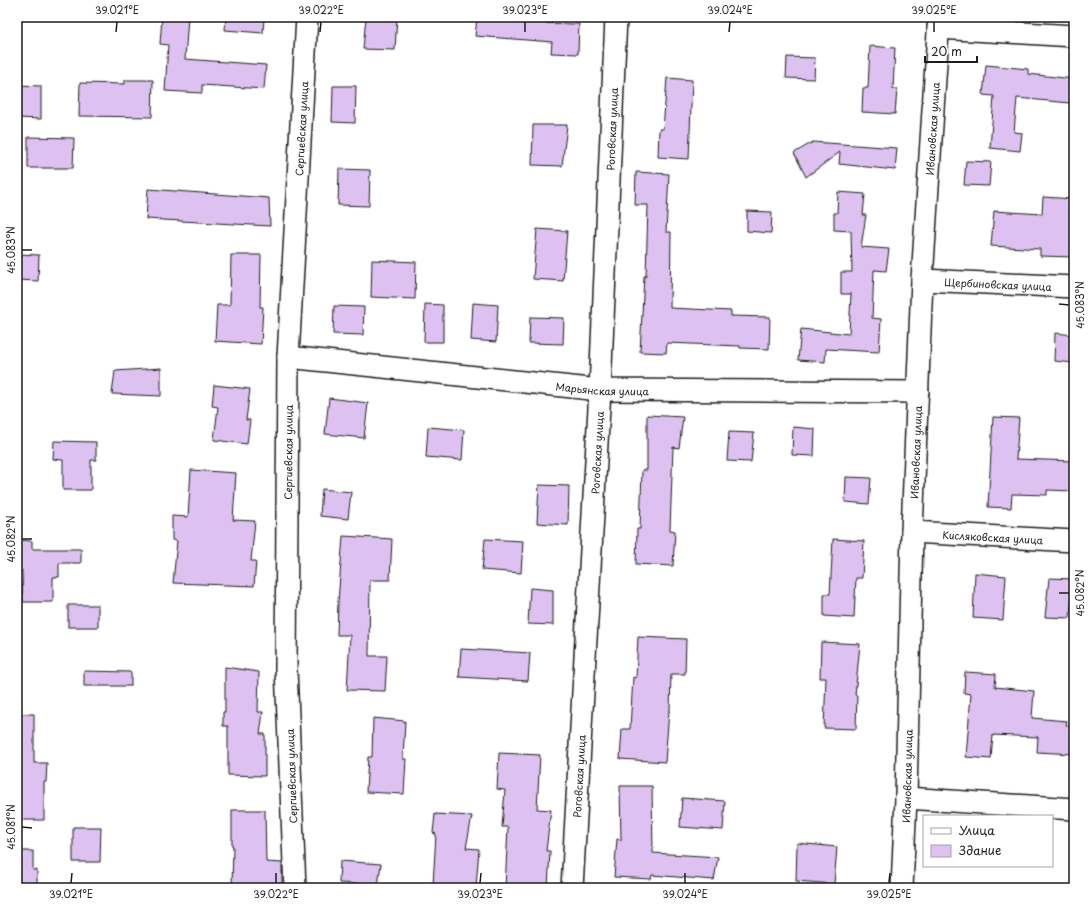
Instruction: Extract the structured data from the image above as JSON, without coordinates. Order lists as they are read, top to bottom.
{
  "streets": {
    "street": [
      "Сергиевская улица",
      "Роговская улица",
      "Ивановская улица",
      "Щербиновская улица",
      "Марьянская улица",
      "Кисляковская улица"
    ]
  },
  "crossings": [
    ["Сергиевская улица", "Марьянская улица"],
    ["Роговская улица", "Марьянская улица"],
    ["Ивановская улица", "Щербиновская улица"],
    ["Ивановская улица", "Марьянская улица"],
    ["Ивановская улица", "Кисляковская улица"]
  ],
  "legend": ["Улица", "Здание"],
  "scale_bar": "20 m",
  "coordinates": [
    "39.021°E",
    "39.022°E",
    "39.023°E",
    "39.024°E",
    "39.025°E",
    "45.083°N",
    "45.082°N",
    "45.081°N"
  ]
}
